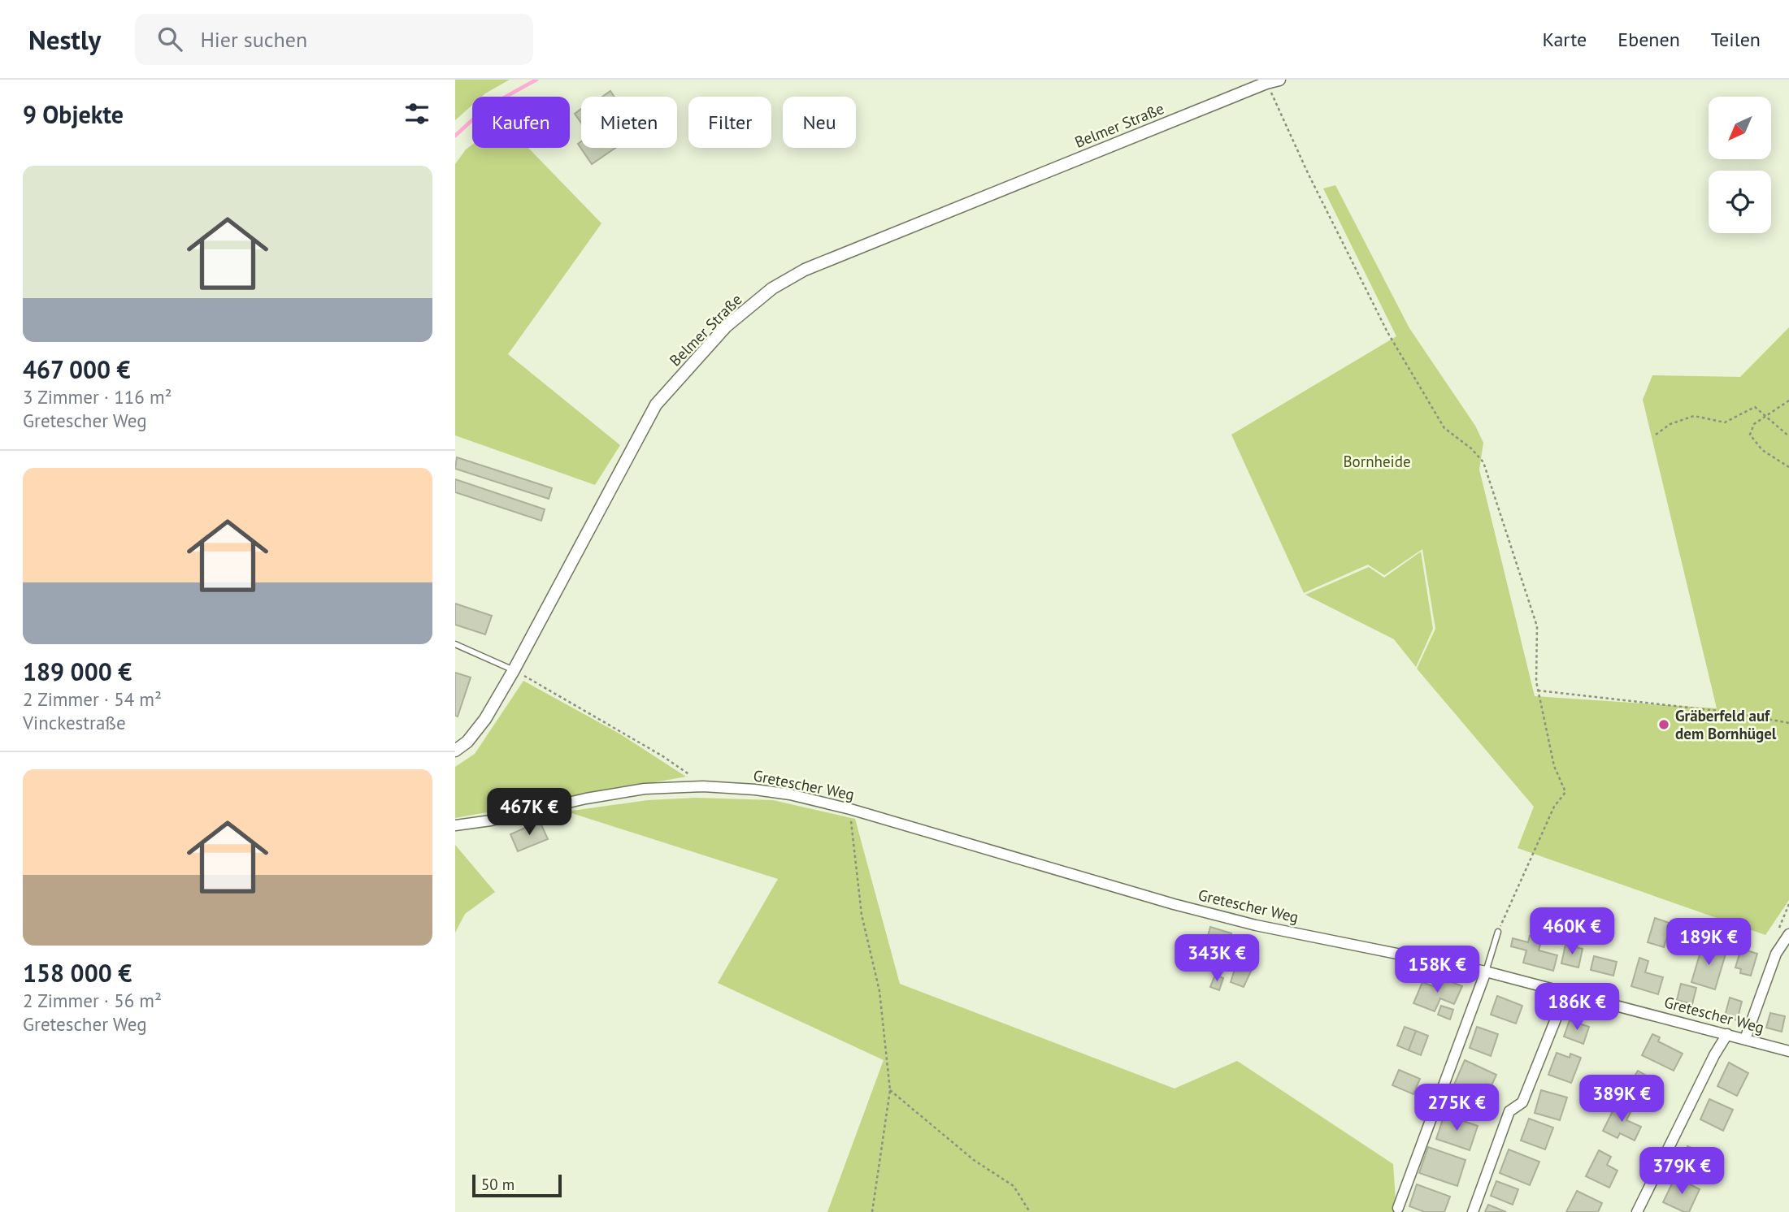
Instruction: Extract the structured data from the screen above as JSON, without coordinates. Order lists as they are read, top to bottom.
{
  "streets": {
    "street": ["Belmer Straße", "Gretescher Weg"]
  },
  "parks": ["Bornheide"],
  "places": ["Gräberfeld auf dem Bornhügel"],
  "scale_bar": "50 m",
  "north": "bottom left",
  "page": {
    "header": "Nestly",
    "search": "Hier suchen",
    "nav": ["Karte", "Ebenen", "Teilen"],
    "heading": "9 Objekte",
    "chip": [
      "Kaufen",
      "Mieten",
      "Filter",
      "Neu"
    ],
    "list": [
      {
        "name": "467 000 €",
        "note": "3 Zimmer · 116 m² · Gretescher Weg"
      },
      {
        "name": "189 000 €",
        "note": "2 Zimmer · 54 m² · Vinckestraße"
      },
      {
        "name": "158 000 €",
        "note": "2 Zimmer · 56 m² · Gretescher Weg"
      }
    ],
    "price": [
      "467K €",
      "460K €",
      "189K €",
      "343K €",
      "158K €",
      "186K €",
      "389K €",
      "275K €",
      "379K €"
    ],
    "scale": "50 m"
  }
}
